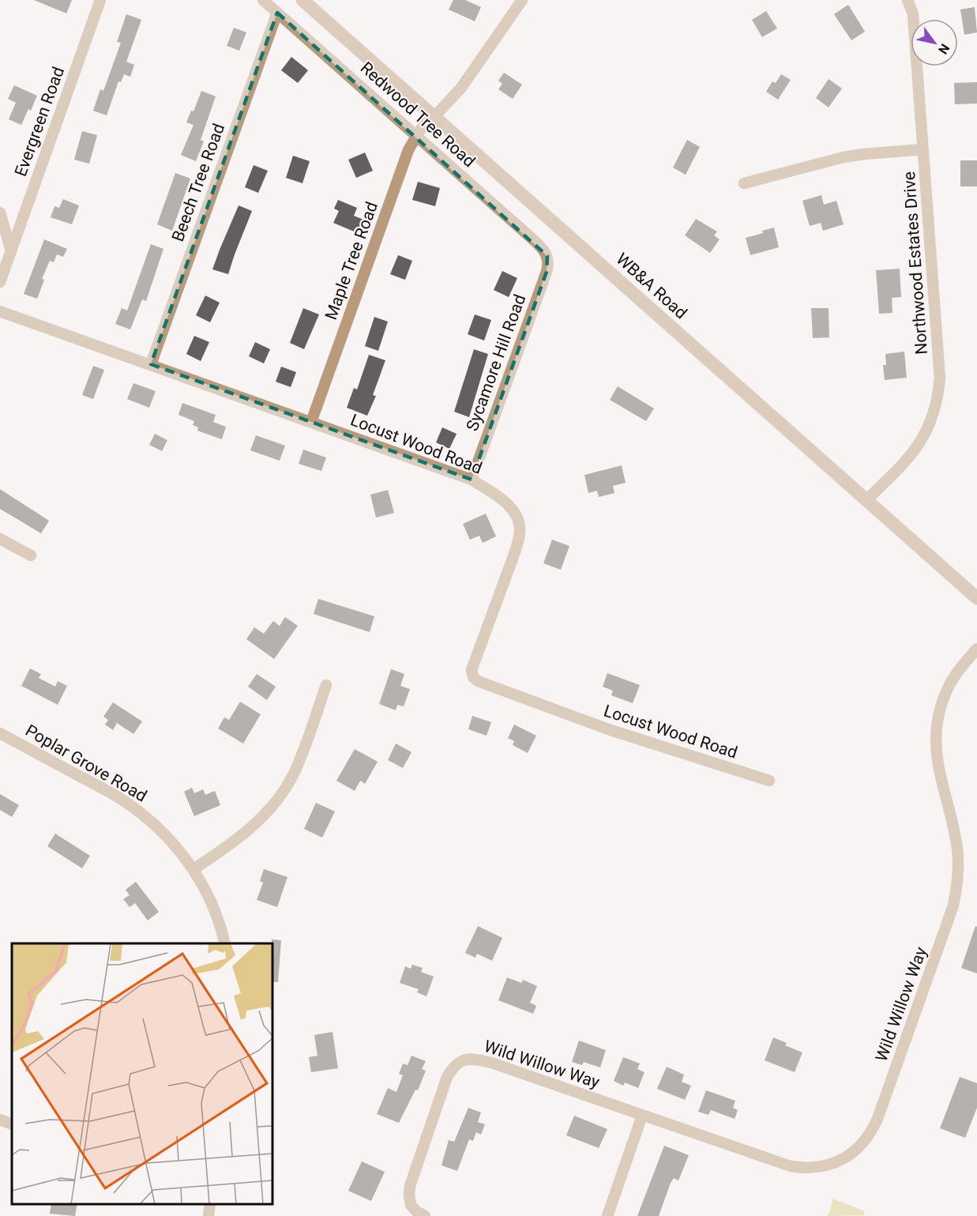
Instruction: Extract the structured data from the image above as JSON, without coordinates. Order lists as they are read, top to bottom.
{
  "streets": {
    "street": [
      "Redwood Tree Road",
      "Evergreen Road",
      "Beech Tree Road",
      "Maple Tree Road",
      "Northwood Estates Drive",
      "WB&A Road",
      "Sycamore Hill Road",
      "Locust Wood Road",
      "Poplar Grove Road",
      "Wild Willow Way"
    ]
  },
  "crossings": [
    ["Redwood Tree Road", "Beech Tree Road"],
    ["Redwood Tree Road", "Maple Tree Road"],
    ["Redwood Tree Road", "Sycamore Hill Road"],
    ["Beech Tree Road", "Locust Wood Road"],
    ["Maple Tree Road", "WB&A Road"],
    ["Maple Tree Road", "Locust Wood Road"],
    ["Northwood Estates Drive", "WB&A Road"],
    ["Sycamore Hill Road", "Locust Wood Road"]
  ],
  "north": "bottom right"
}
